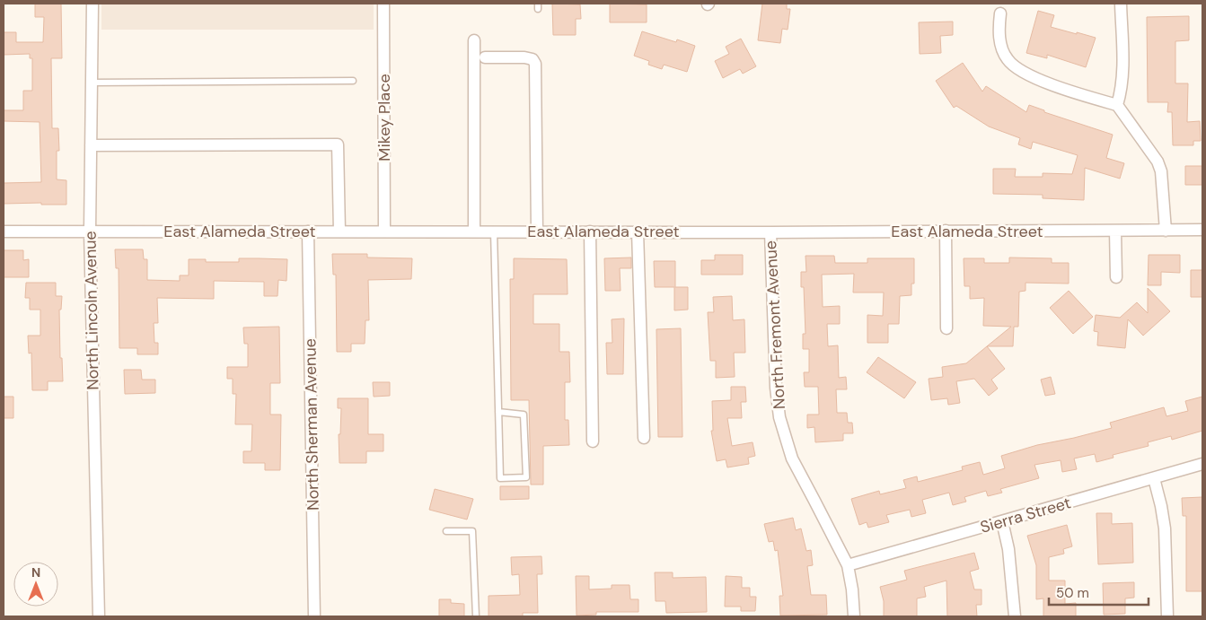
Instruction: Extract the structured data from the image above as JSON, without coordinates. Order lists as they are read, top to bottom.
{
  "streets": {
    "street": [
      "Mikey Place",
      "East Alameda Street",
      "North Lincoln Avenue",
      "North Fremont Avenue",
      "North Sherman Avenue",
      "Sierra Street"
    ]
  },
  "crossings": [
    ["Mikey Place", "East Alameda Street"],
    ["East Alameda Street", "North Lincoln Avenue"],
    ["East Alameda Street", "North Fremont Avenue"],
    ["East Alameda Street", "North Sherman Avenue"],
    ["North Fremont Avenue", "Sierra Street"]
  ],
  "scale_bar": "50 m",
  "north": "top"
}
